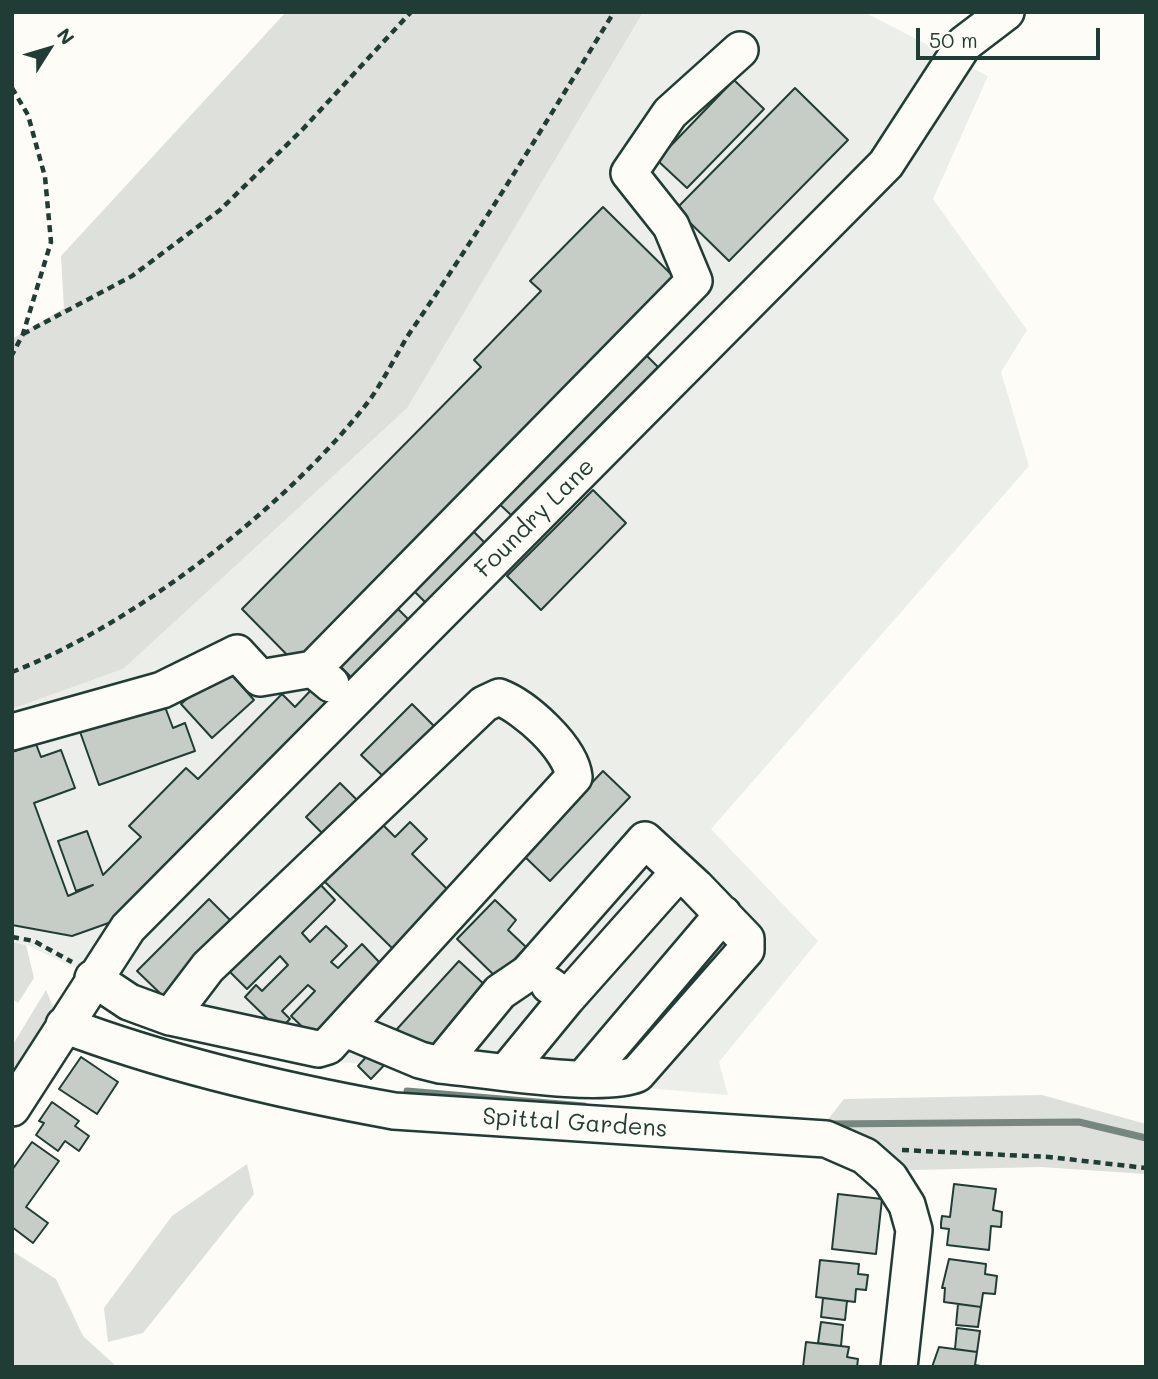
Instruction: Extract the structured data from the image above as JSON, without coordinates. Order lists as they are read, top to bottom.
{
  "streets": {
    "street": ["Foundry Lane", "Spittal Gardens"]
  },
  "crossings": [
    ["Foundry Lane", "Spittal Gardens"]
  ],
  "scale_bar": "50 m",
  "north": "top right"
}
